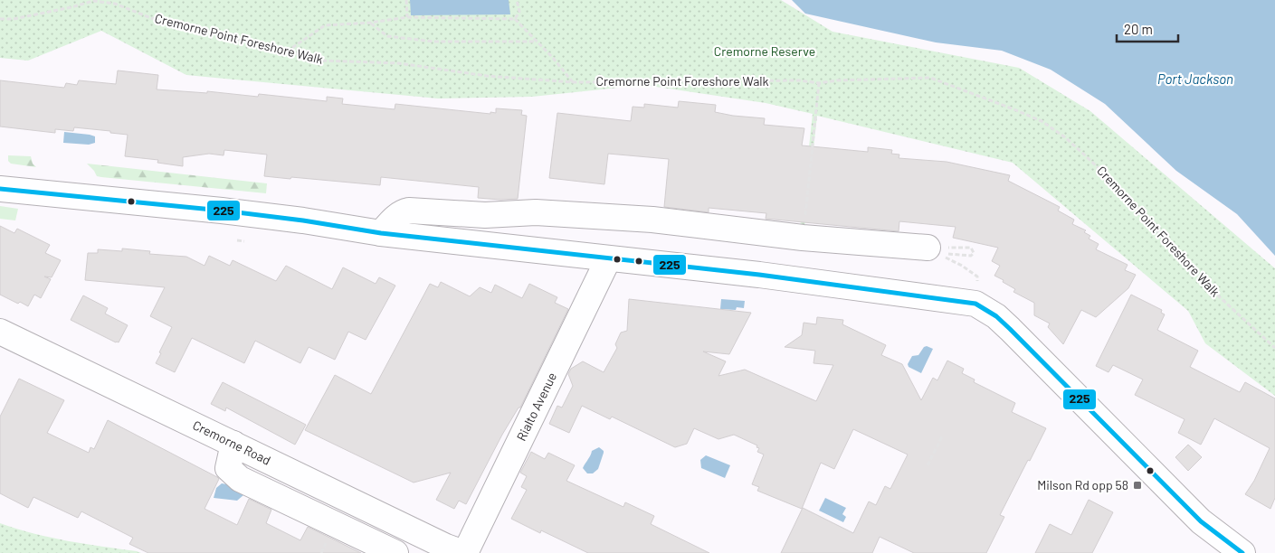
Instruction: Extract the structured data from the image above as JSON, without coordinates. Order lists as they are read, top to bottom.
{
  "streets": {
    "street": ["Rialto Avenue", "Cremorne Road"],
    "path": ["Cremorne Point Foreshore Walk"]
  },
  "crossings": [
    ["Rialto Avenue", "Cremorne Road"]
  ],
  "water": ["Port Jackson"],
  "parks": ["Cremorne Reserve"],
  "places": {
    "transit": ["Milson Rd opp 58"]
  },
  "lines": ["transit line 225"],
  "scale_bar": "20 m"
}
